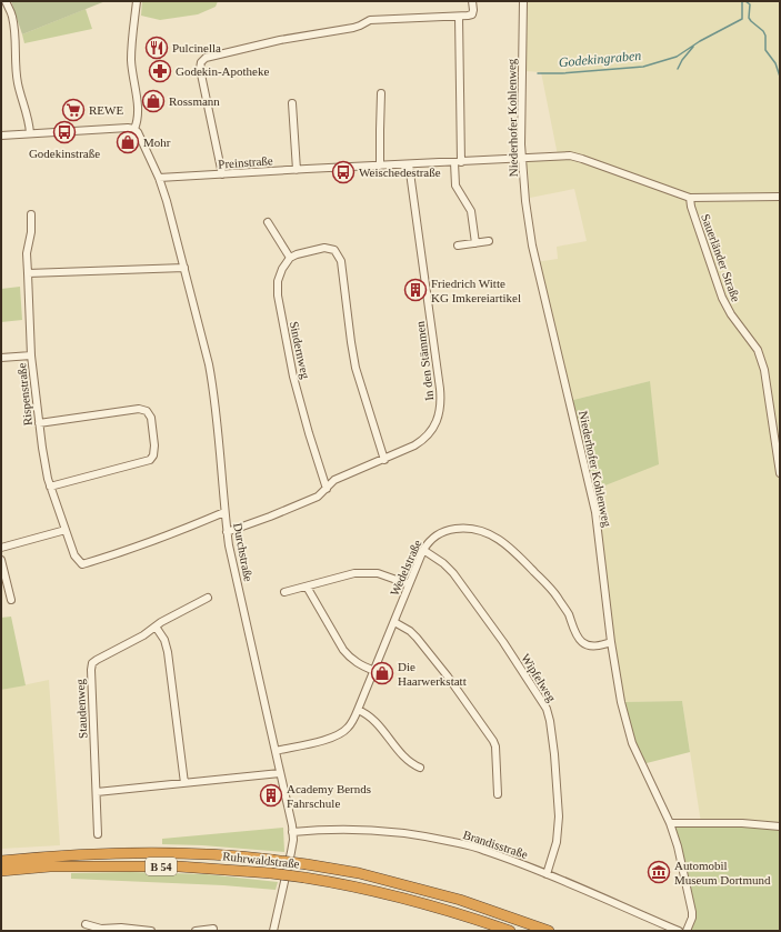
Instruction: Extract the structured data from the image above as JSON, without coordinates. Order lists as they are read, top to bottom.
{
  "streets": {
    "highway": ["Ruhrwaldstraße", "B 54"],
    "street": [
      "Niederhofer Kohlenweg",
      "Preinstraße",
      "Sauerländer Straße",
      "Sindernweg",
      "In den Stämmen",
      "Rispenstraße",
      "Durchstraße",
      "Wedelstraße",
      "Wipfelweg",
      "Staudenweg",
      "Brandisstraße"
    ]
  },
  "crossings": [
    ["Niederhofer Kohlenweg", "Preinstraße"],
    ["Niederhofer Kohlenweg", "Wedelstraße"],
    ["Preinstraße", "Sauerländer Straße"],
    ["Preinstraße", "In den Stämmen"],
    ["Preinstraße", "Durchstraße"],
    ["Sindernweg", "In den Stämmen"],
    ["In den Stämmen", "Durchstraße"],
    ["Rispenstraße", "Durchstraße"],
    ["Durchstraße", "Wedelstraße"],
    ["Durchstraße", "Brandisstraße"],
    ["Wedelstraße", "Wipfelweg"],
    ["Wipfelweg", "Brandisstraße"]
  ],
  "water": ["Godekingraben"],
  "places": {
    "restaurant": ["Pulcinella"],
    "pharmacy": ["Godekin-Apotheke"],
    "shop": ["Rossmann", "Mohr", "Die Haarwerkstatt"],
    "supermarket": ["REWE"],
    "bus stop": ["Godekinstraße", "Weischedestraße"],
    "building": ["Friedrich Witte KG Imkereiartikel", "Academy Bernds Fahrschule"],
    "museum": ["Automobil Museum Dortmund"]
  }
}
